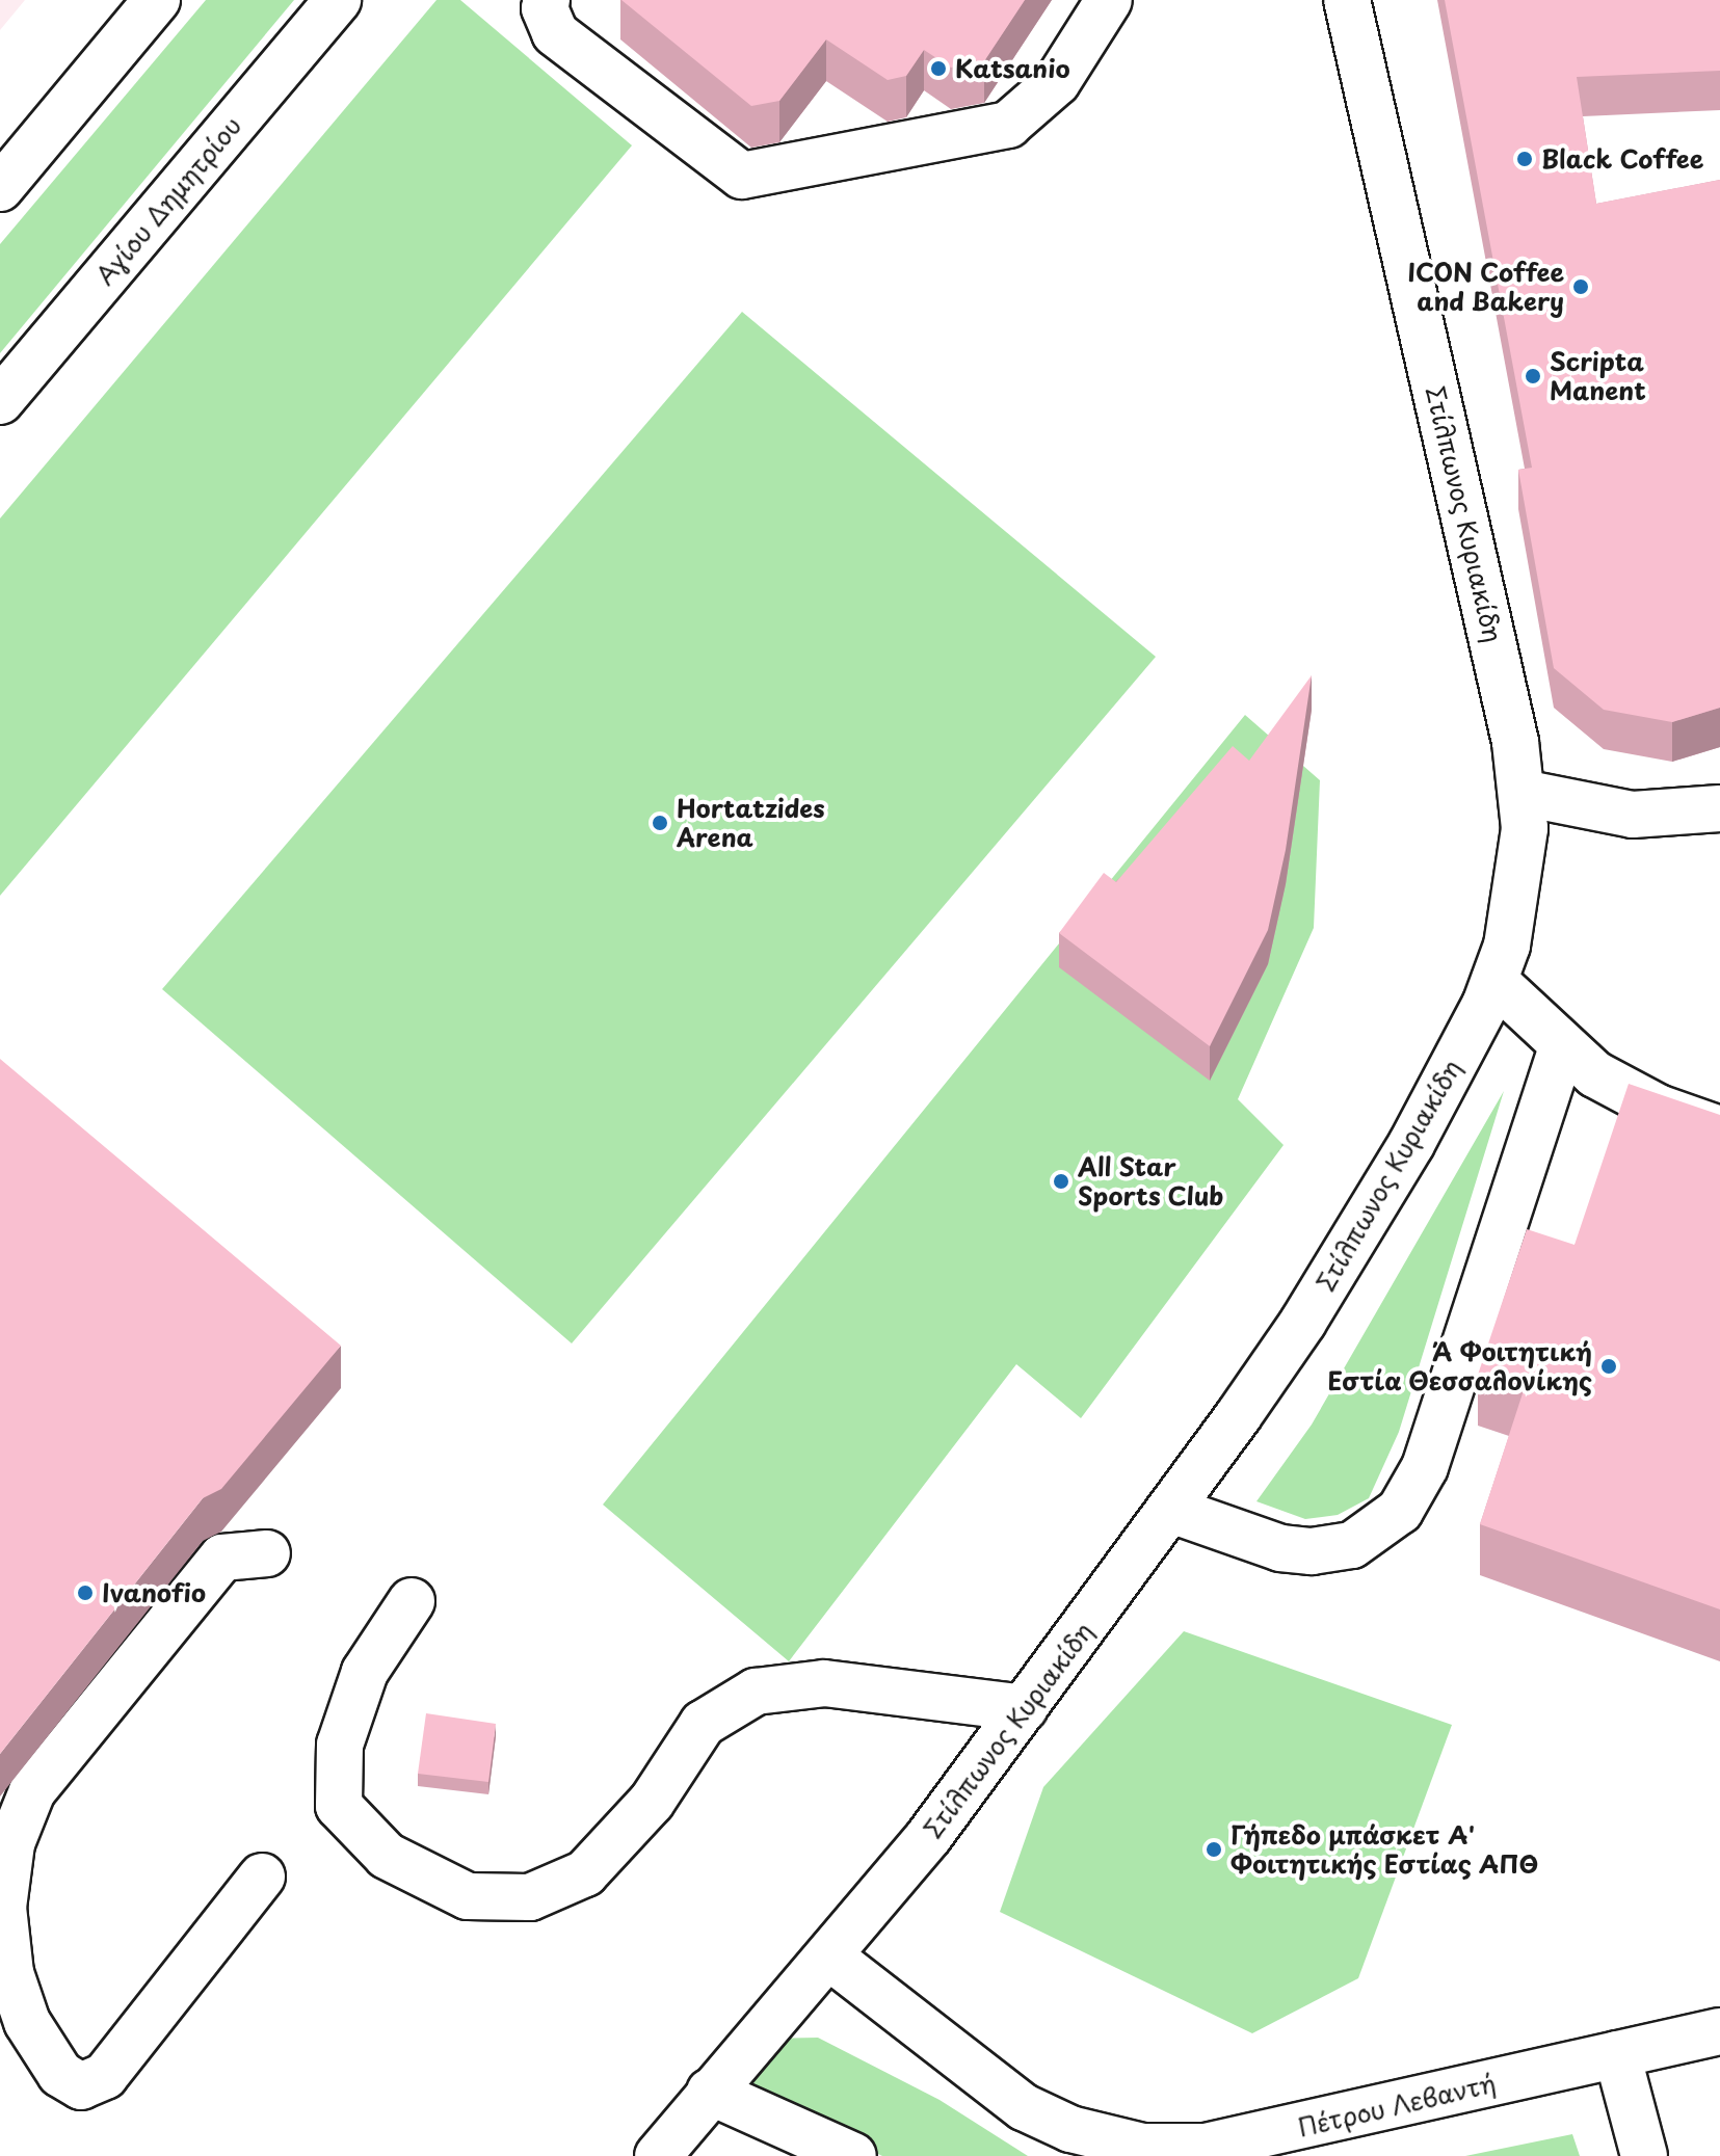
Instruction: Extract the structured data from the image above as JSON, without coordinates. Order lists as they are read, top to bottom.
{
  "streets": {
    "street": ["Αγίου Δημητρίου", "Στίλπωνος Κυριακίδη", "Πέτρου Λεβαντή"]
  },
  "crossings": [
    ["Στίλπωνος Κυριακίδη", "Πέτρου Λεβαντή"]
  ],
  "places": [
    "Katsanio",
    "Black Coffee",
    "ICON Coffee and Bakery",
    "Scripta Manent",
    "Hortatzides Arena",
    "All Star Sports Club",
    "Α΄ Φοιτητική Εστία Θεσσαλονίκης",
    "Ivanofio",
    "Γήπεδο μπάσκετ Α' Φοιτητικής Εστίας ΑΠΘ"
  ]
}
